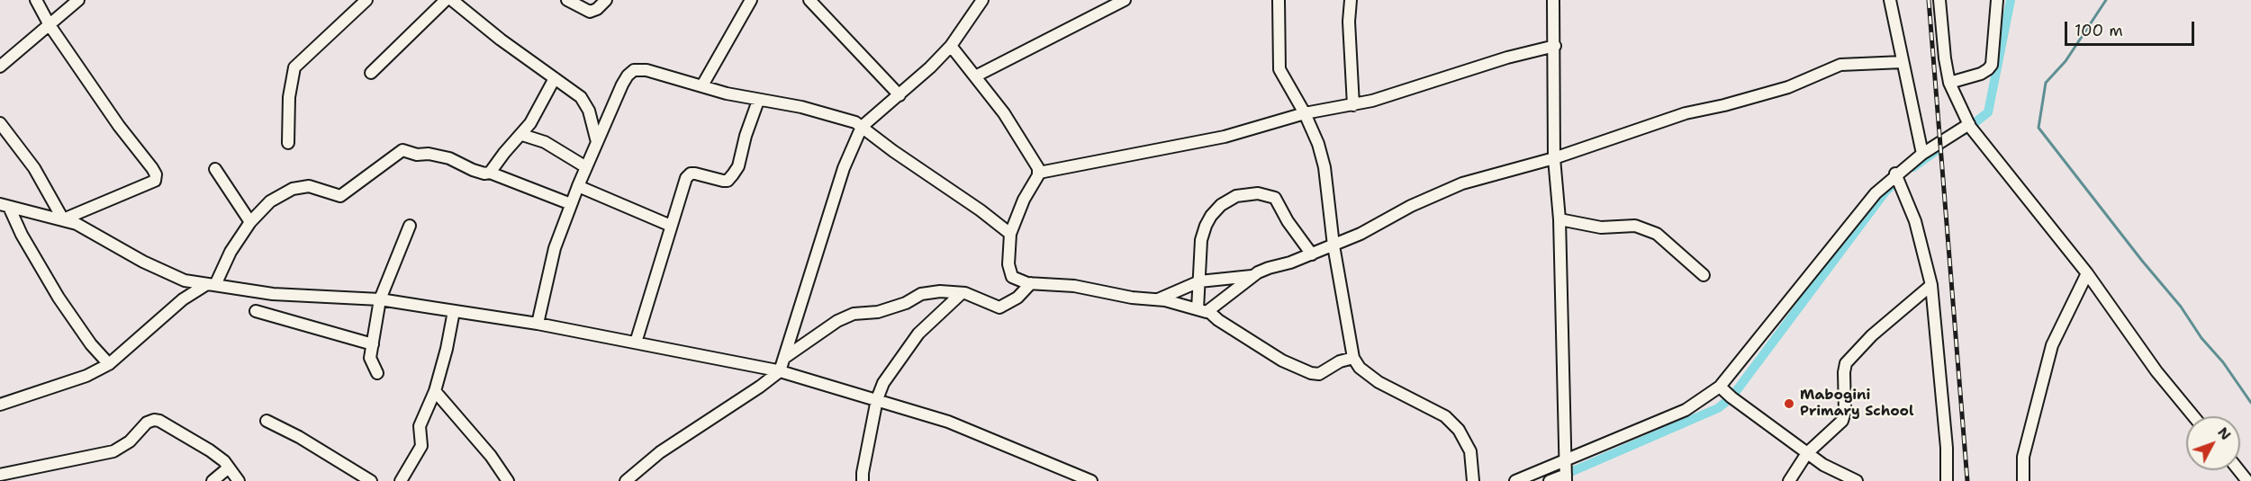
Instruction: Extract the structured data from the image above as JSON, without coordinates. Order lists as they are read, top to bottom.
{
  "places": ["Mabogini Primary School"],
  "scale_bar": "100 m",
  "north": "top right"
}
